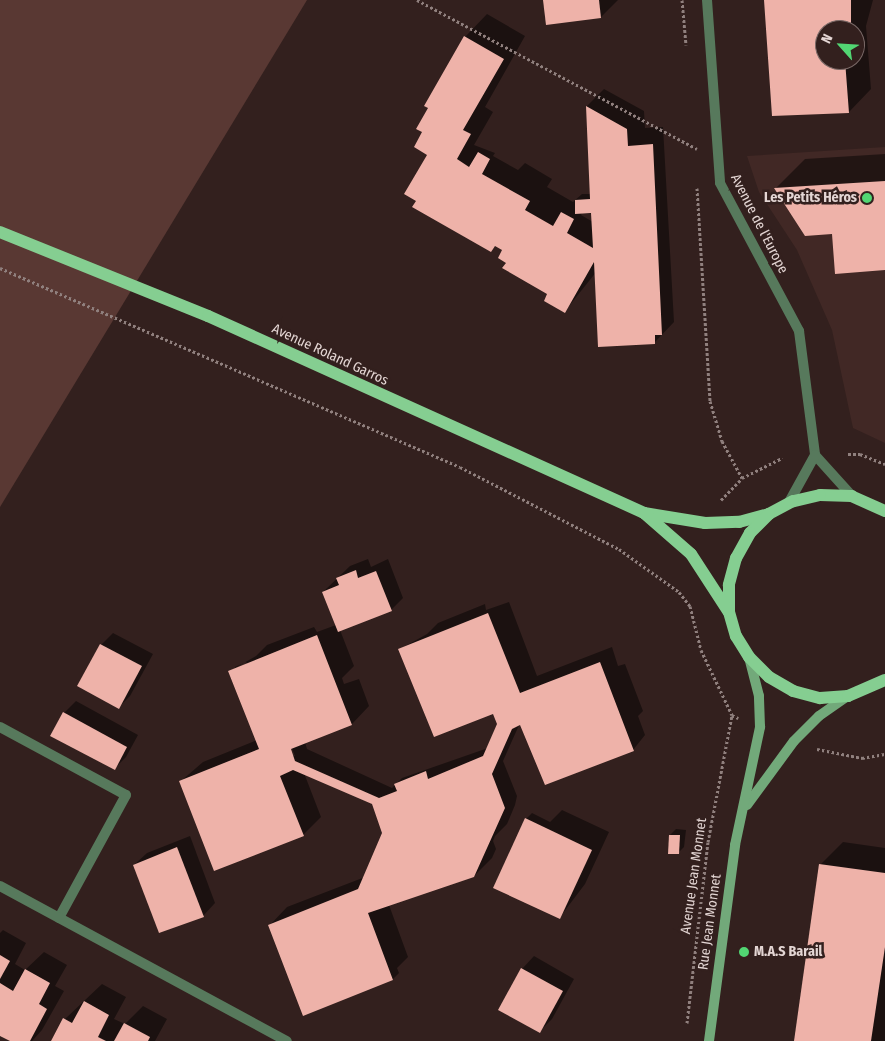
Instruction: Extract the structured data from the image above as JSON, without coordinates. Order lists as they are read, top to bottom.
{
  "streets": {
    "main road": ["Avenue Roland Garros"],
    "street": ["Avenue de l'Europe", "Rue Jean Monnet"],
    "path": ["Avenue Jean Monnet"]
  },
  "places": ["Les Petits Héros", "M.A.S Barail"],
  "north": "top left"
}
